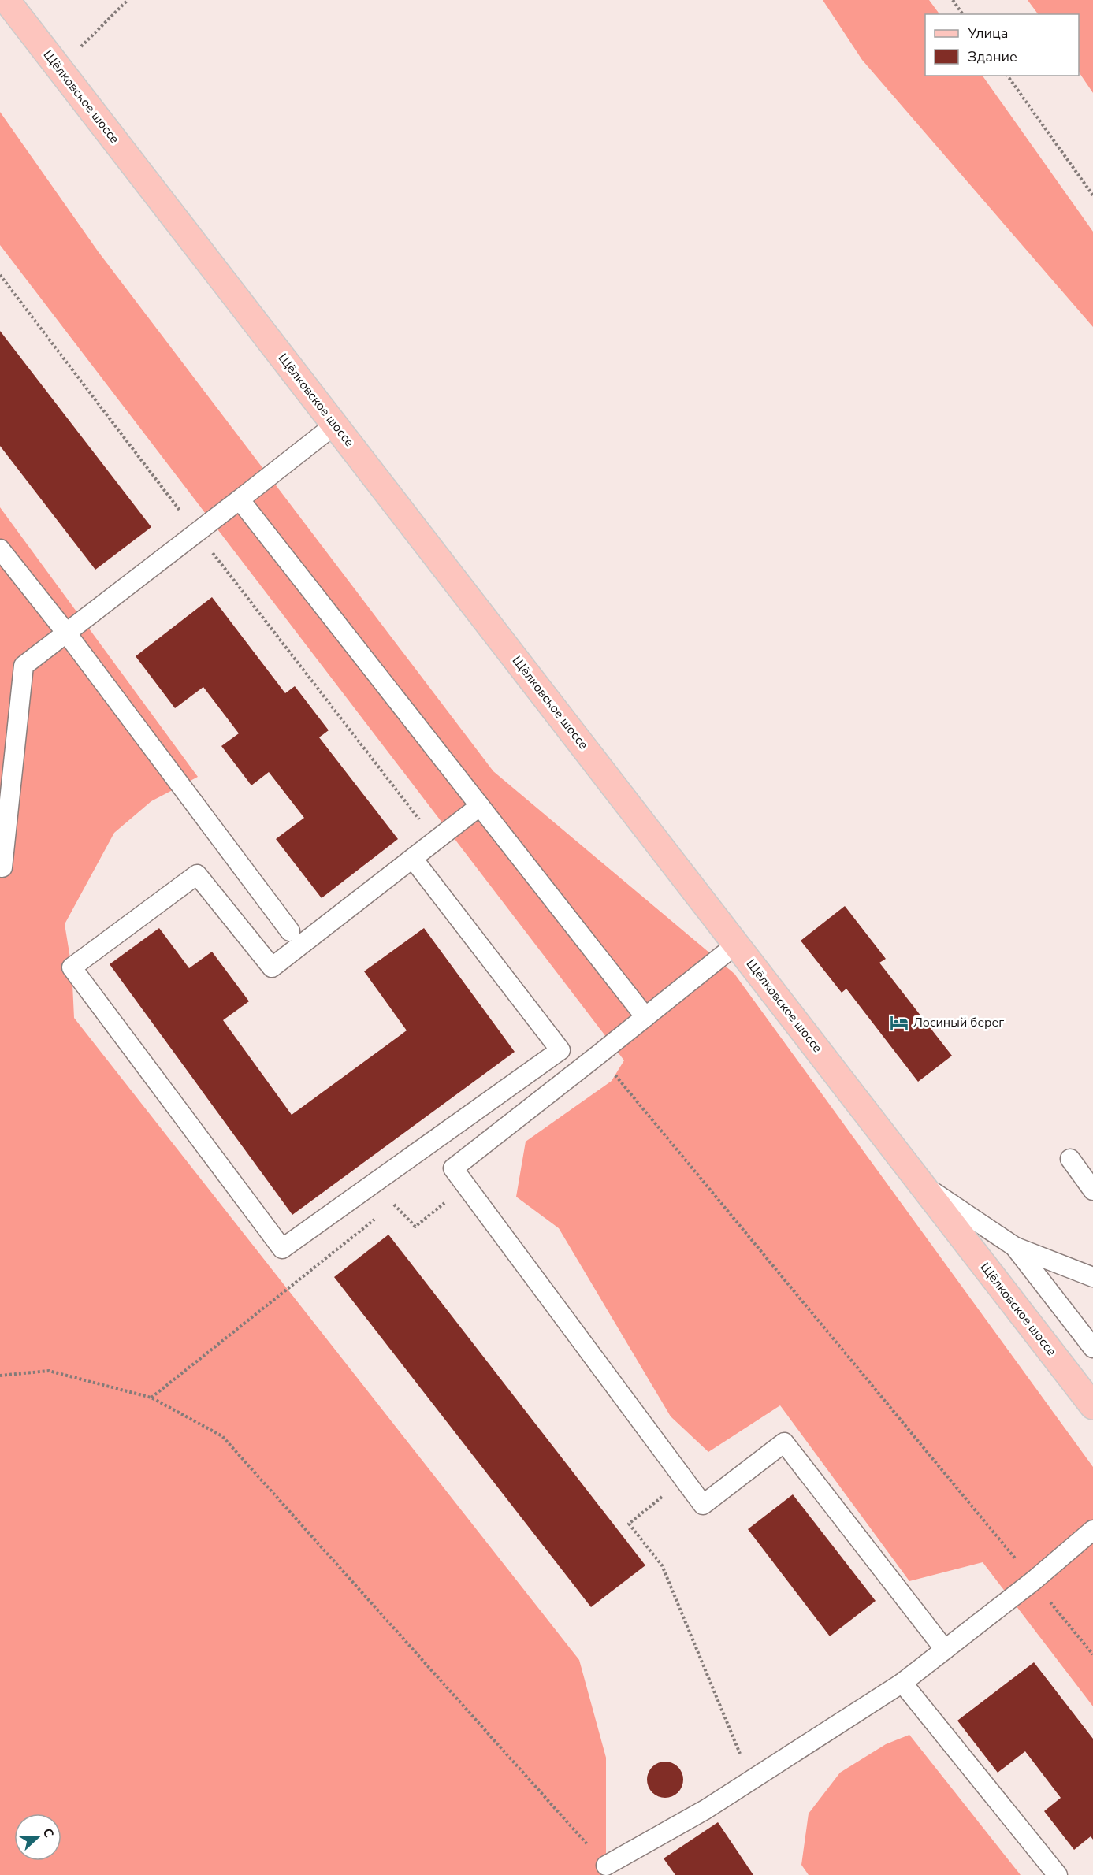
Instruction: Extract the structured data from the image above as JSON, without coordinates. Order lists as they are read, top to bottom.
{
  "streets": {
    "main road": ["Щёлковское шоссе"]
  },
  "places": {
    "hotel": ["Лосиный берег"]
  },
  "legend": ["Улица", "Здание"],
  "north": "right"
}
